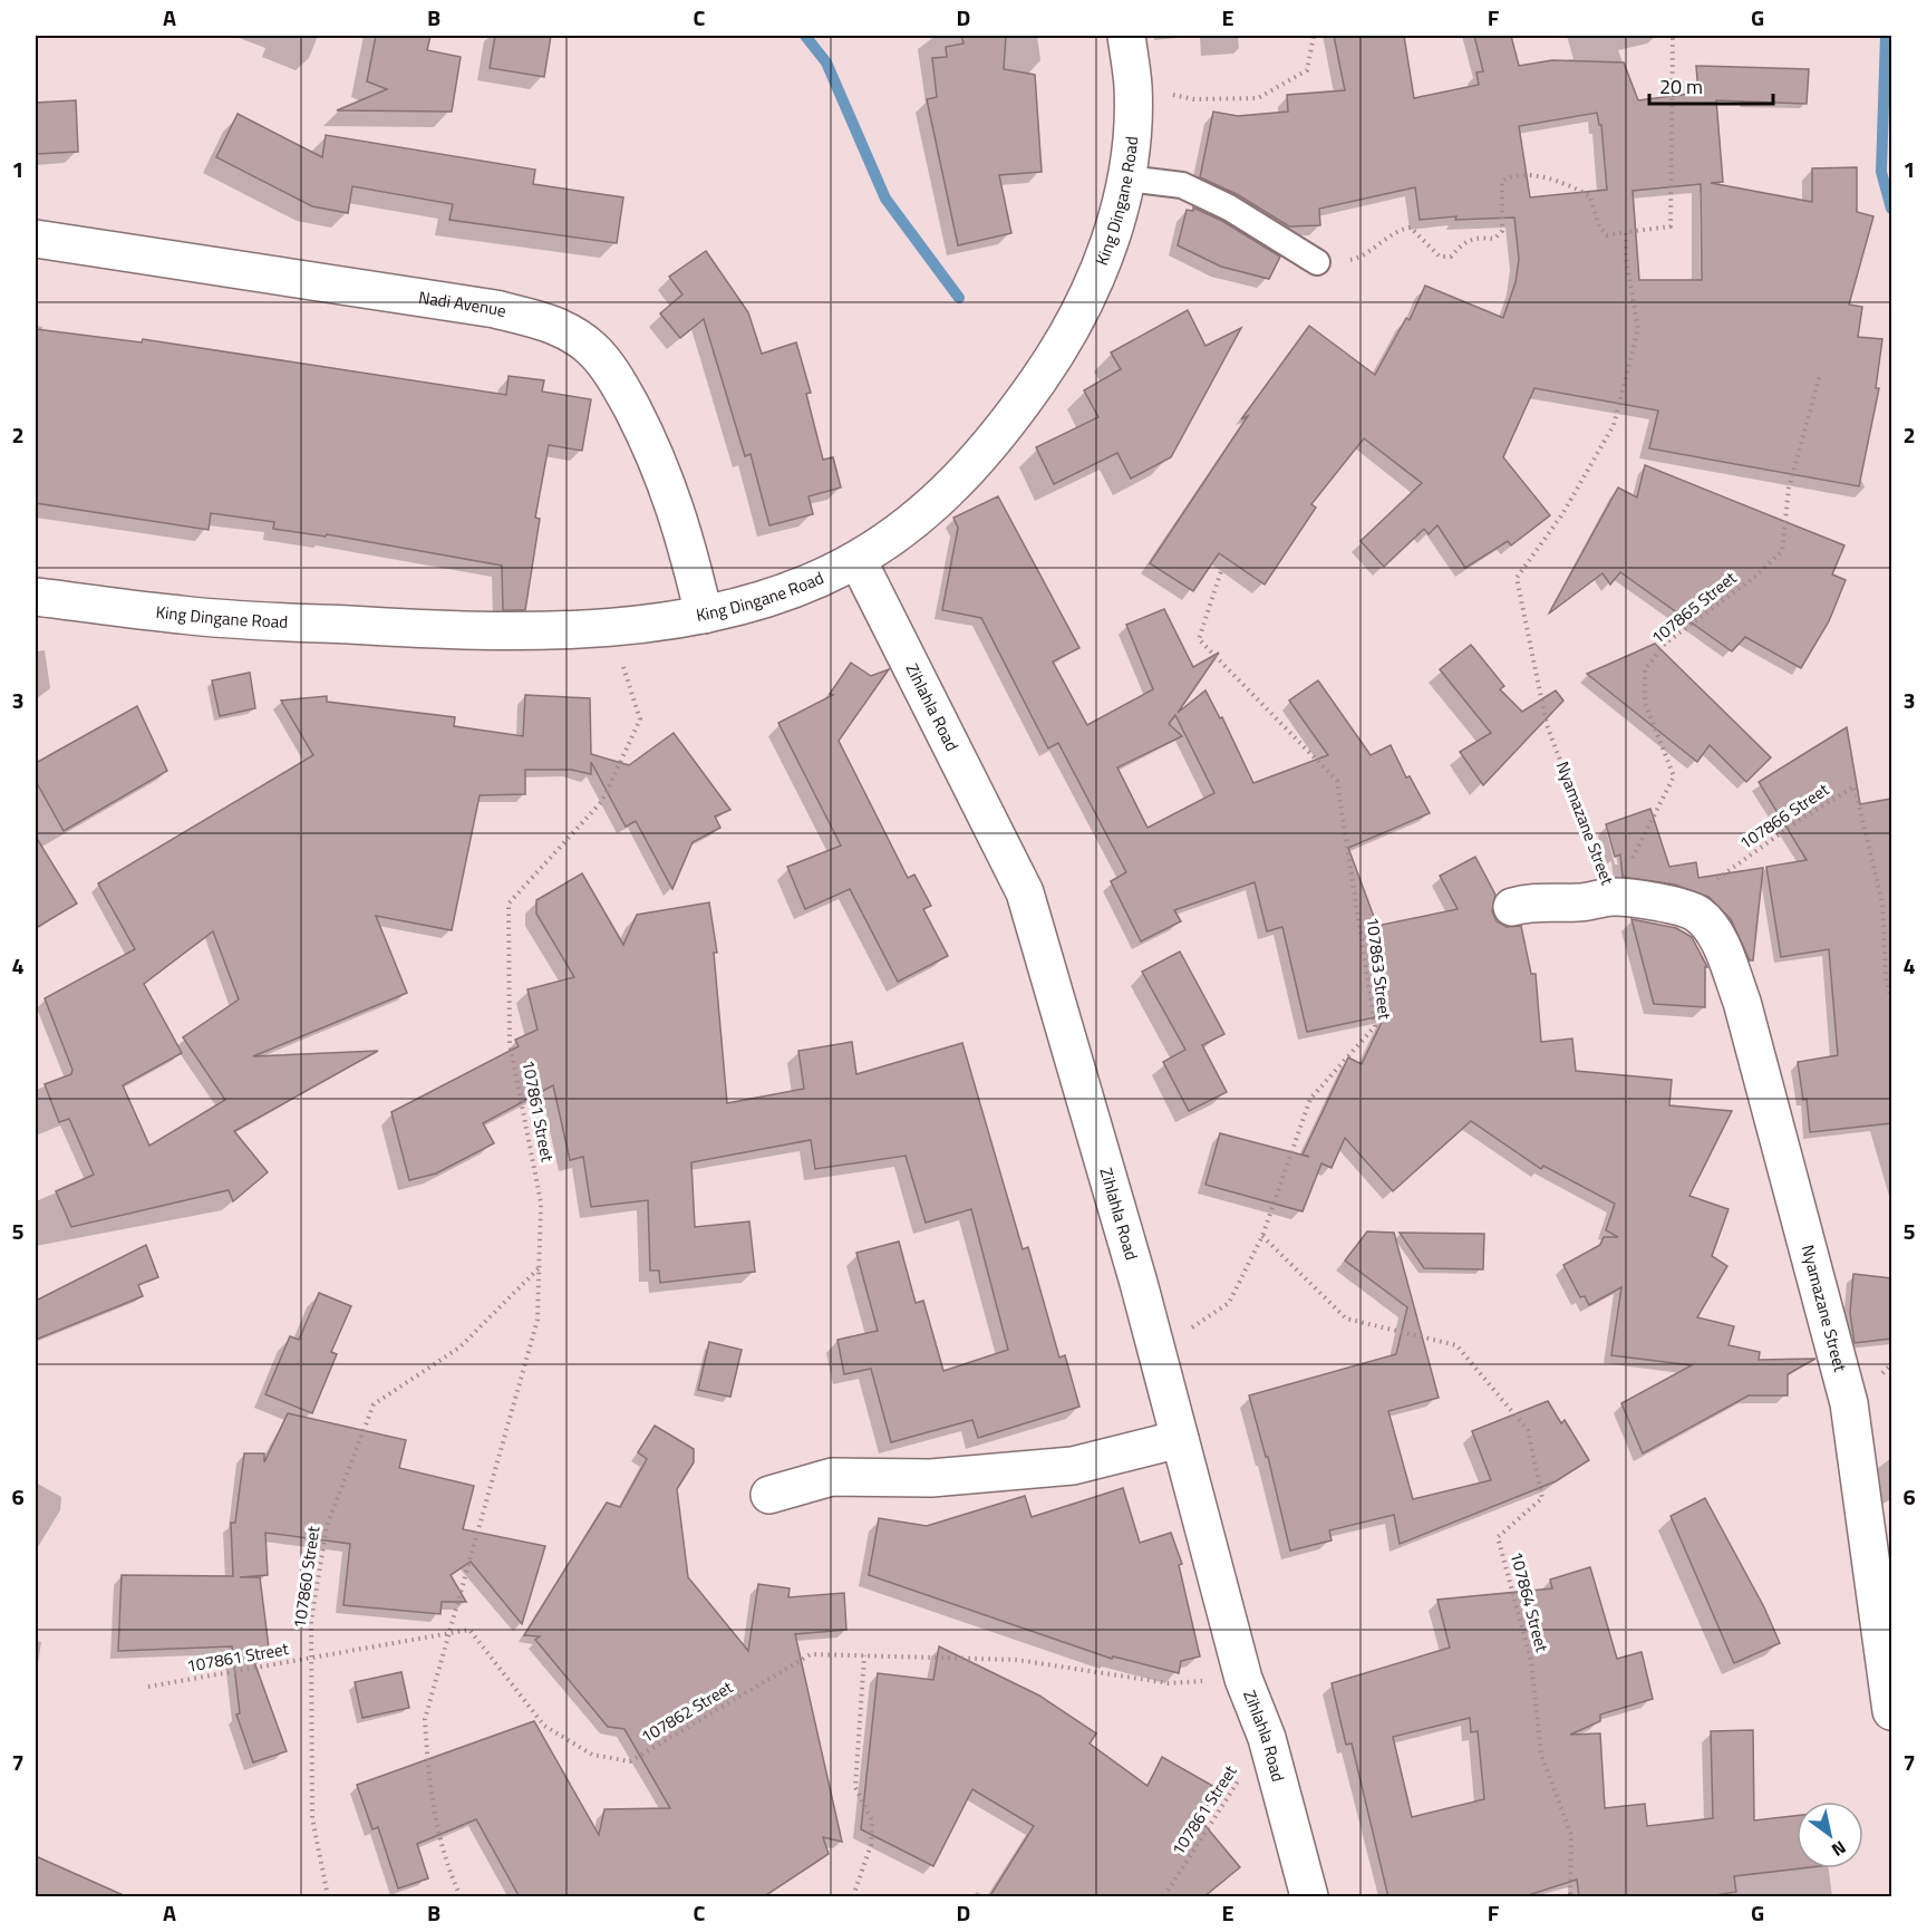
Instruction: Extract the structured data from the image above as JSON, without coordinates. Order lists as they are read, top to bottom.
{
  "streets": {
    "street": [
      "King Dingane Road",
      "Nadi Avenue",
      "Zihlahla Road",
      "Nyamazane Street"
    ],
    "path": [
      "107865 Street",
      "107866 Street",
      "107863 Street",
      "107861 Street",
      "107860 Street",
      "107864 Street",
      "107862 Street"
    ]
  },
  "crossings": [
    ["King Dingane Road", "Nadi Avenue"],
    ["King Dingane Road", "Zihlahla Road"],
    ["King Dingane Road", "107861 Street"],
    ["107865 Street", "Nyamazane Street"],
    ["Zihlahla Road", "107863 Street"],
    ["Zihlahla Road", "107861 Street"],
    ["Zihlahla Road", "107862 Street"],
    ["107866 Street", "Nyamazane Street"],
    ["107863 Street", "107864 Street"],
    ["107861 Street", "107860 Street"],
    ["107861 Street", "107862 Street"]
  ],
  "scale_bar": "20 m",
  "north": "bottom right",
  "grid": {
    "columns": [
      "A",
      "B",
      "C",
      "D",
      "E",
      "F",
      "G"
    ],
    "rows": [
      "1",
      "2",
      "3",
      "4",
      "5",
      "6",
      "7"
    ]
  }
}
